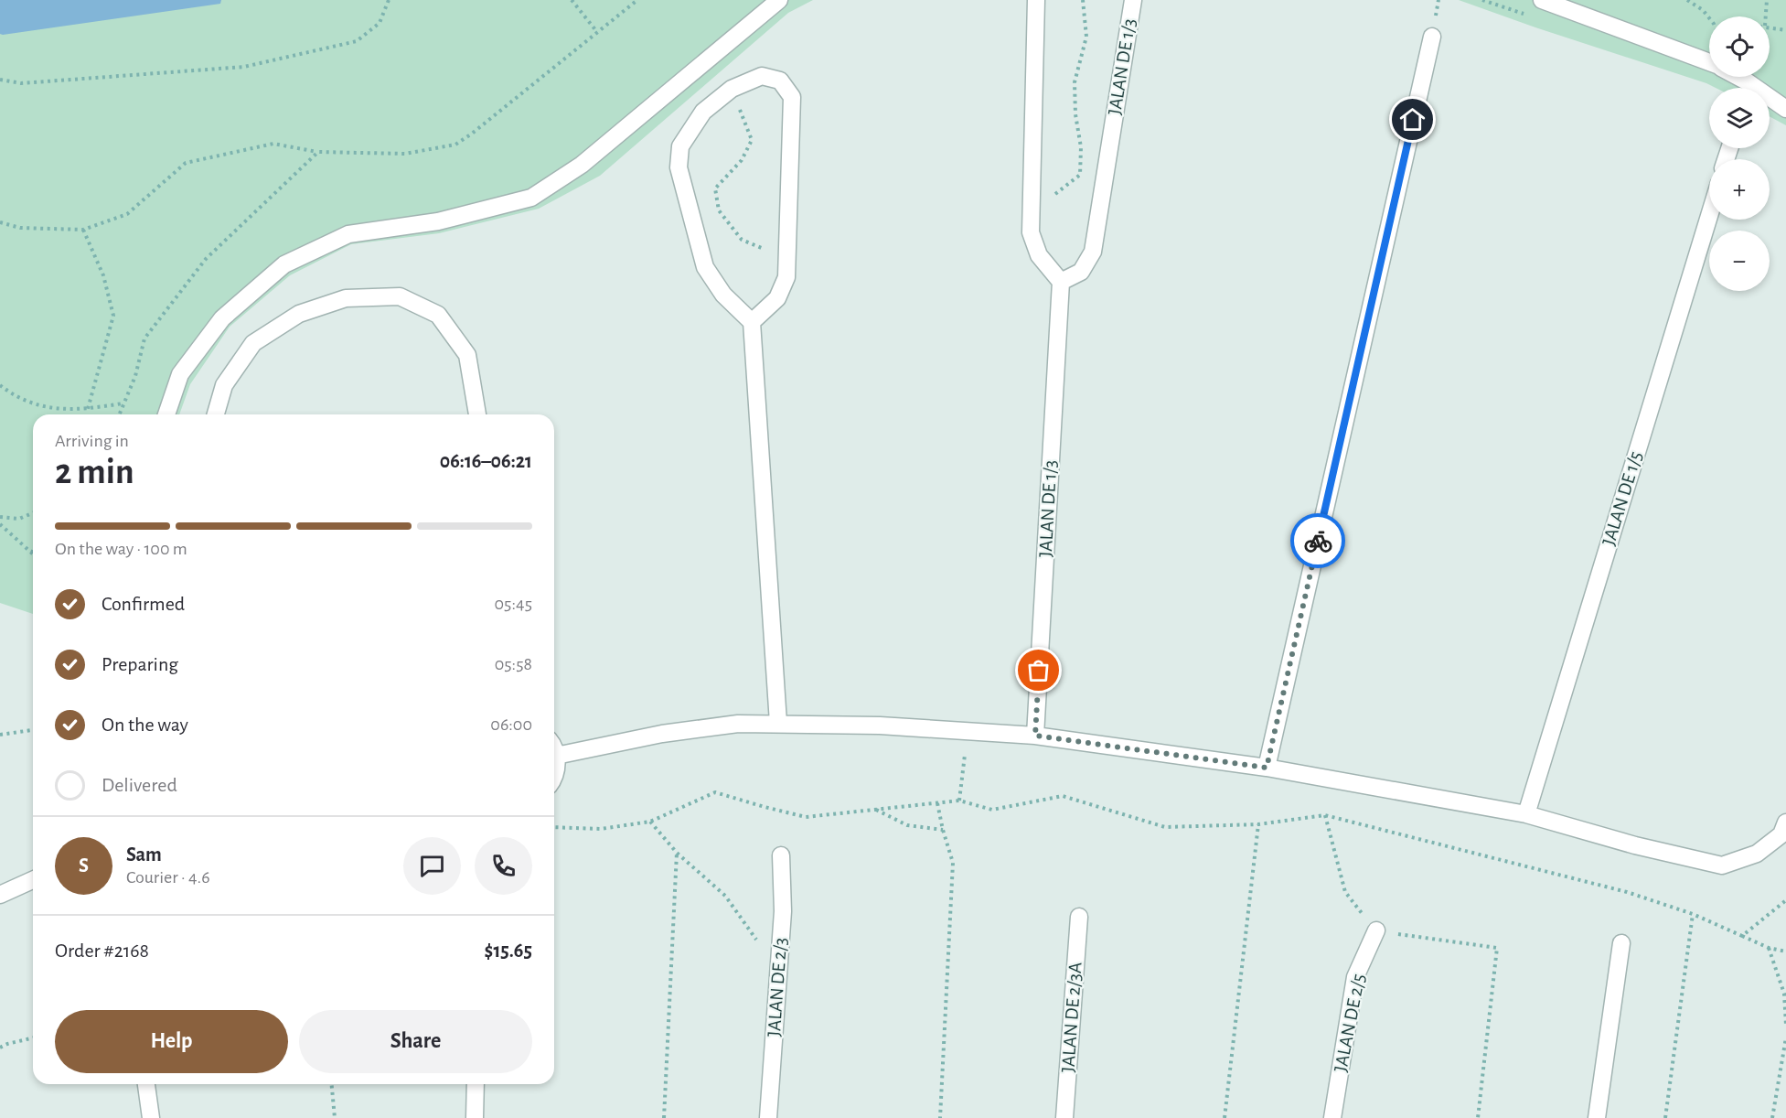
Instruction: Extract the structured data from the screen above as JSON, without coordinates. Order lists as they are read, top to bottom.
{
  "streets": {
    "street": [
      "JALAN DE 1/3",
      "JALAN DE 1/5",
      "JALAN DE 2/3",
      "JALAN DE 2/3A",
      "JALAN DE 2/5"
    ]
  },
  "page": {
    "map_buttons": ["+", "−"],
    "heading": ["2 min", "Arriving in", "06:16–06:21"],
    "panel": [
      "Sam",
      "Courier · 4.6",
      "Order #2168",
      "$15.65"
    ],
    "bar": "On the way · 100 m",
    "list": [
      ["Confirmed", "05:45"],
      ["Preparing", "05:58"],
      ["On the way", "06:00"],
      "Delivered"
    ],
    "round": "S",
    "buttons": ["Help", "Share"]
  }
}
